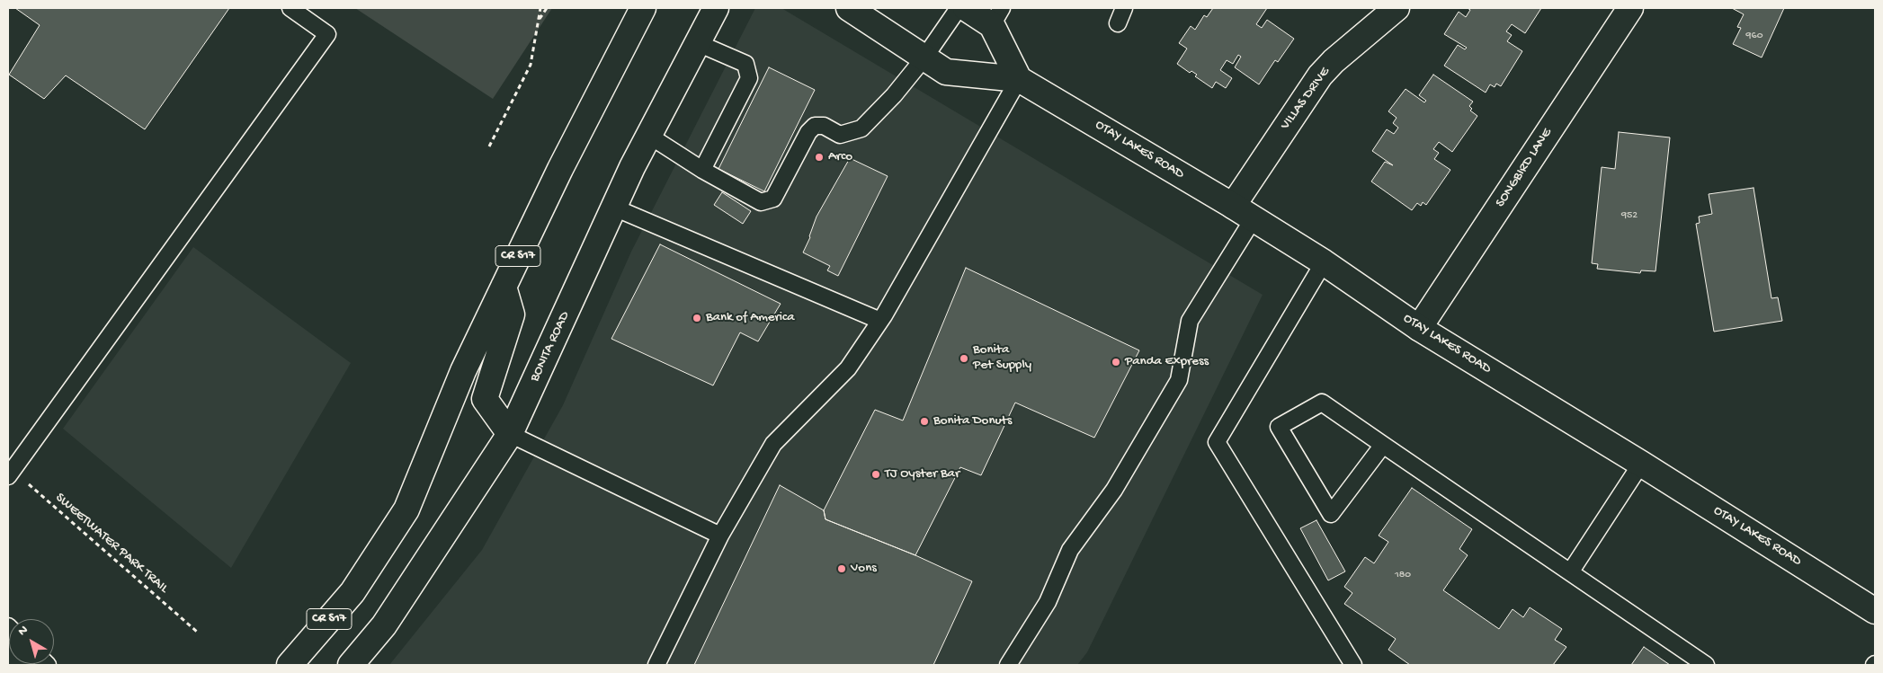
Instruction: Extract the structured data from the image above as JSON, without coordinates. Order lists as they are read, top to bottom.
{
  "streets": {
    "main road": [
      "VILLAS DRIVE",
      "OTAY LAKES ROAD",
      "SONGBIRD LANE",
      "CR S17",
      "BONITA ROAD"
    ],
    "path": ["SWEETWATER PARK TRAIL"]
  },
  "crossings": [
    ["VILLAS DRIVE", "OTAY LAKES ROAD"],
    ["OTAY LAKES ROAD", "SONGBIRD LANE"]
  ],
  "places": [
    "Arco",
    "Bank of America",
    "Bonita Pet Supply",
    "Panda Express",
    "Bonita Donuts",
    "TJ Oyster Bar",
    "Vons"
  ],
  "house_numbers": ["960", "952", "180"],
  "north": "top left"
}
